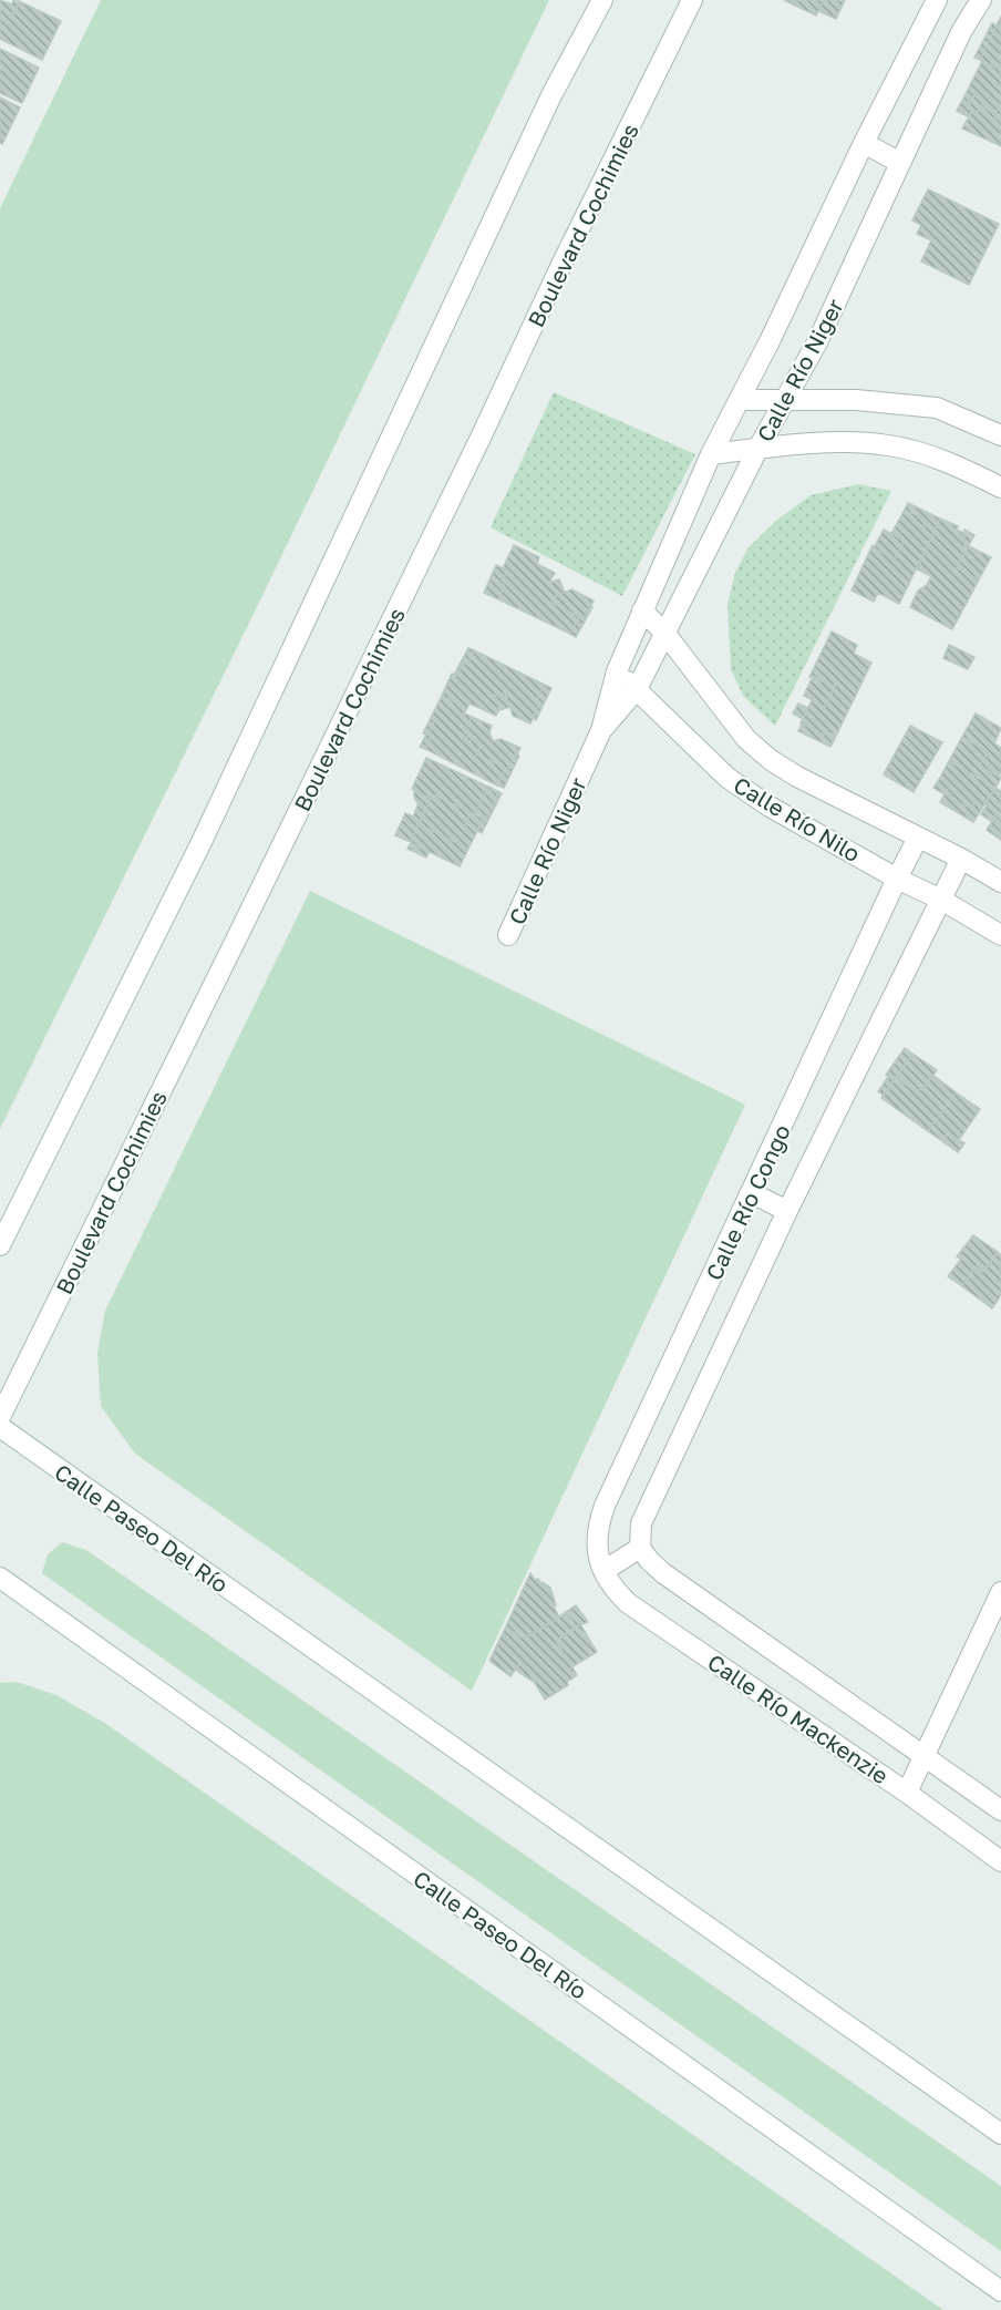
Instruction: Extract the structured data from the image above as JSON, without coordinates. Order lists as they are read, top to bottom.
{
  "streets": {
    "street": [
      "Boulevard Cochimies",
      "Calle Río Niger",
      "Calle Río Nilo",
      "Calle Río Congo",
      "Calle Paseo Del Río",
      "Calle Río Mackenzie"
    ]
  },
  "crossings": [
    ["Calle Río Niger", "Calle Río Nilo"],
    ["Calle Río Nilo", "Calle Río Congo"],
    ["Calle Río Congo", "Calle Río Mackenzie"]
  ]
}
